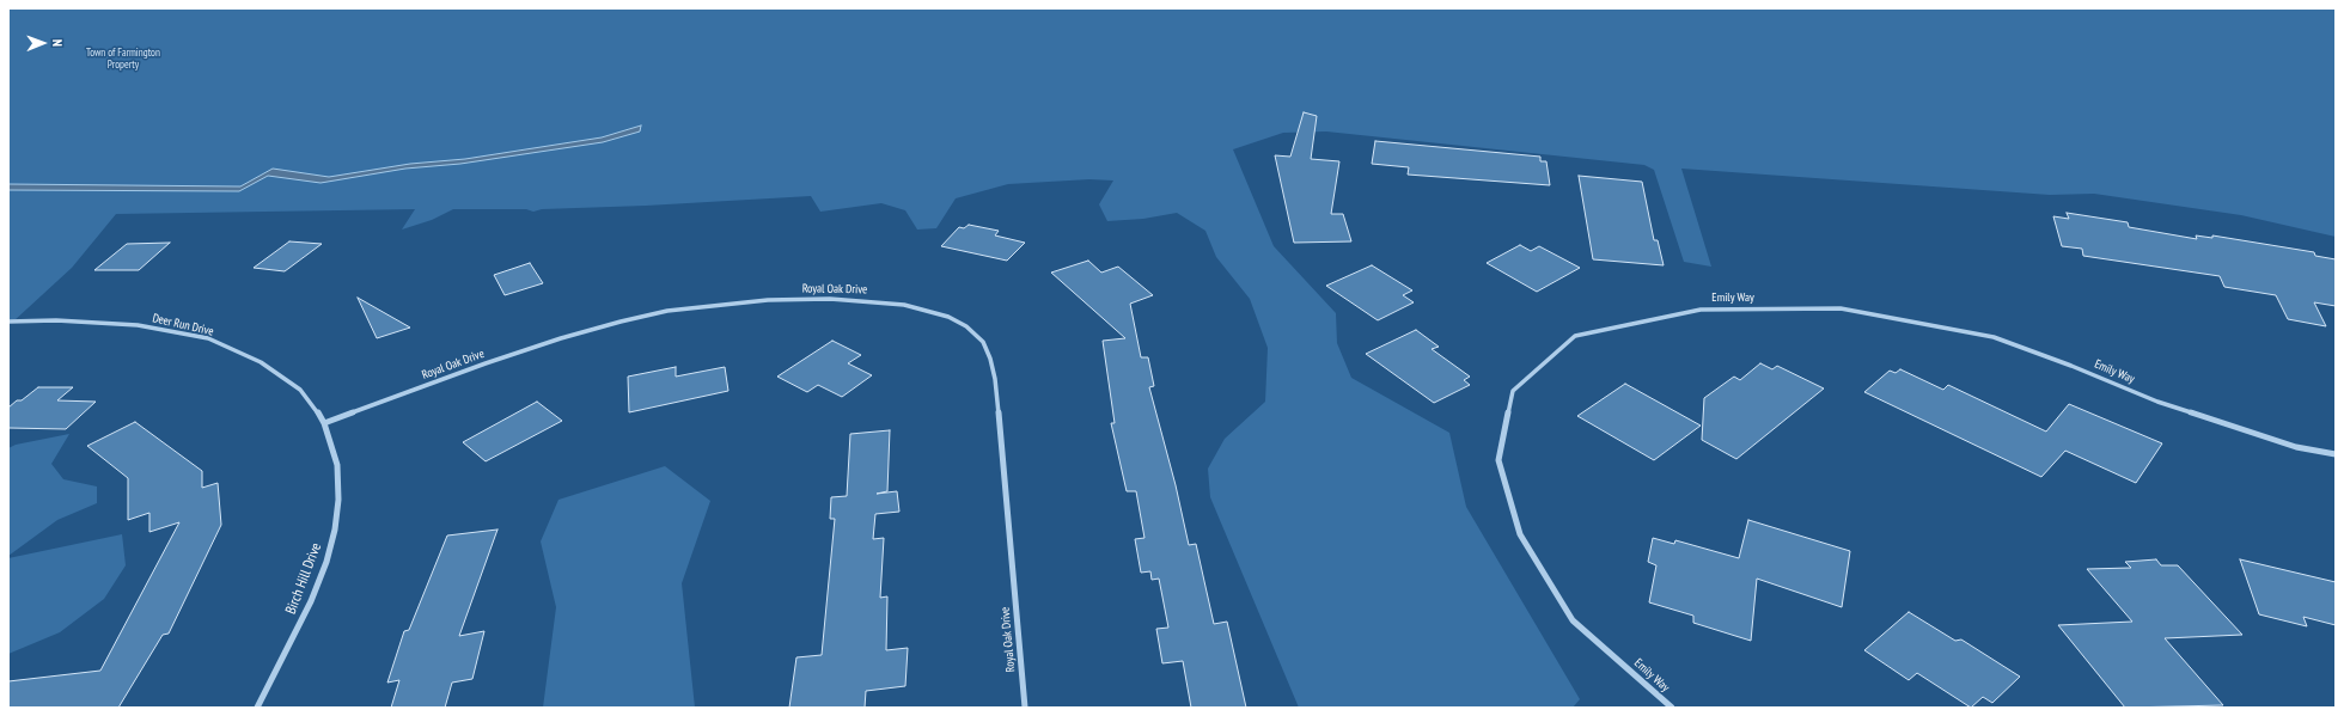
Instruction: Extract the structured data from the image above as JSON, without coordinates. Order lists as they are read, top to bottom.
{
  "streets": {
    "street": [
      "Royal Oak Drive",
      "Emily Way",
      "Deer Run Drive",
      "Birch Hill Drive"
    ]
  },
  "crossings": [
    ["Royal Oak Drive", "Deer Run Drive"],
    ["Royal Oak Drive", "Birch Hill Drive"],
    ["Deer Run Drive", "Birch Hill Drive"]
  ],
  "parks": ["Town of Farmington Property"],
  "north": "right"
}
